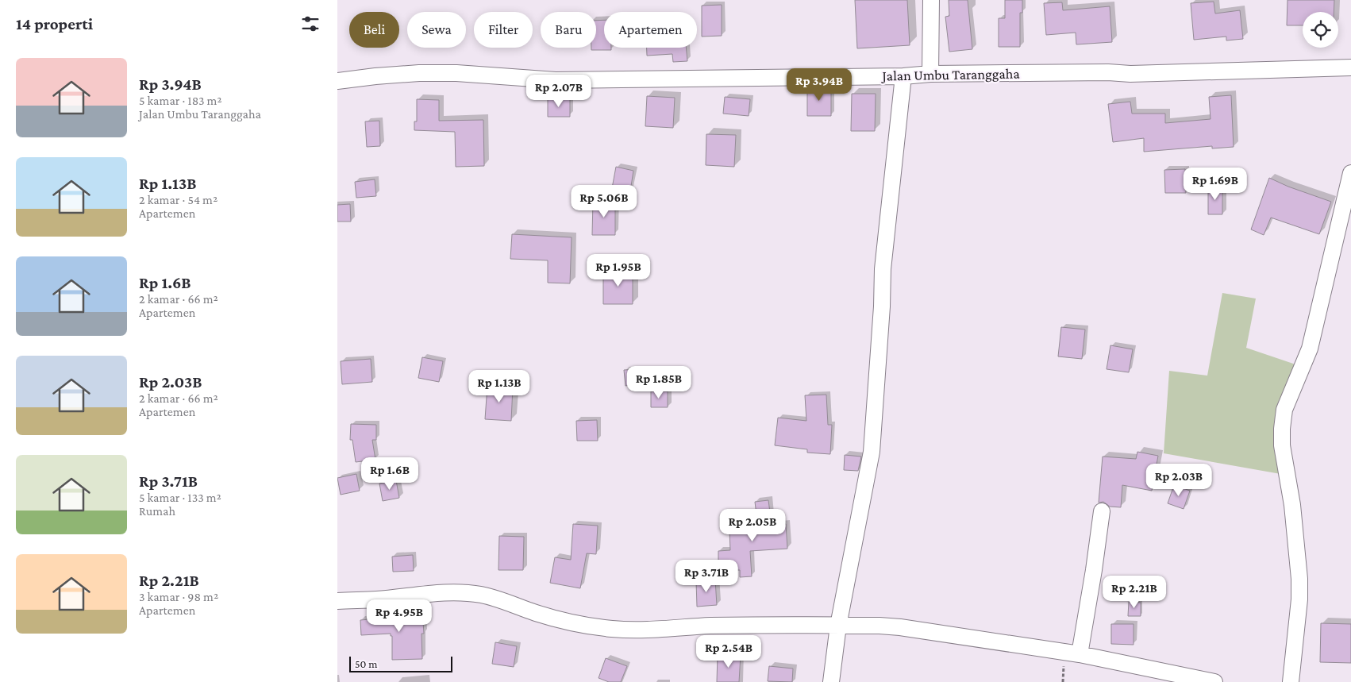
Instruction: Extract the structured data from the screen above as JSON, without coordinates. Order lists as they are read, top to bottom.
{
  "streets": {
    "street": ["Jalan Umbu Taranggaha"]
  },
  "scale_bar": "50 m",
  "page": {
    "heading": "14 properti",
    "chip": [
      "Beli",
      "Sewa",
      "Filter",
      "Baru",
      "Apartemen"
    ],
    "list": [
      {
        "name": "Rp 3.94B",
        "note": "5 kamar · 183 m² · Jalan Umbu Taranggaha"
      },
      {
        "name": "Rp 1.13B",
        "note": "2 kamar · 54 m² · Apartemen"
      },
      {
        "name": "Rp 1.6B",
        "note": "2 kamar · 66 m² · Apartemen"
      },
      {
        "name": "Rp 2.03B",
        "note": "2 kamar · 66 m² · Apartemen"
      },
      {
        "name": "Rp 3.71B",
        "note": "5 kamar · 133 m² · Rumah"
      },
      {
        "name": "Rp 2.21B",
        "note": "3 kamar · 98 m² · Apartemen"
      }
    ],
    "price": [
      "Rp 3.94B",
      "Rp 2.07B",
      "Rp 1.69B",
      "Rp 5.06B",
      "Rp 1.95B",
      "Rp 1.85B",
      "Rp 1.13B",
      "Rp 1.6B",
      "Rp 2.03B",
      "Rp 2.05B",
      "Rp 3.71B",
      "Rp 2.21B",
      "Rp 4.95B",
      "Rp 2.54B"
    ],
    "scale": "50 m"
  }
}
